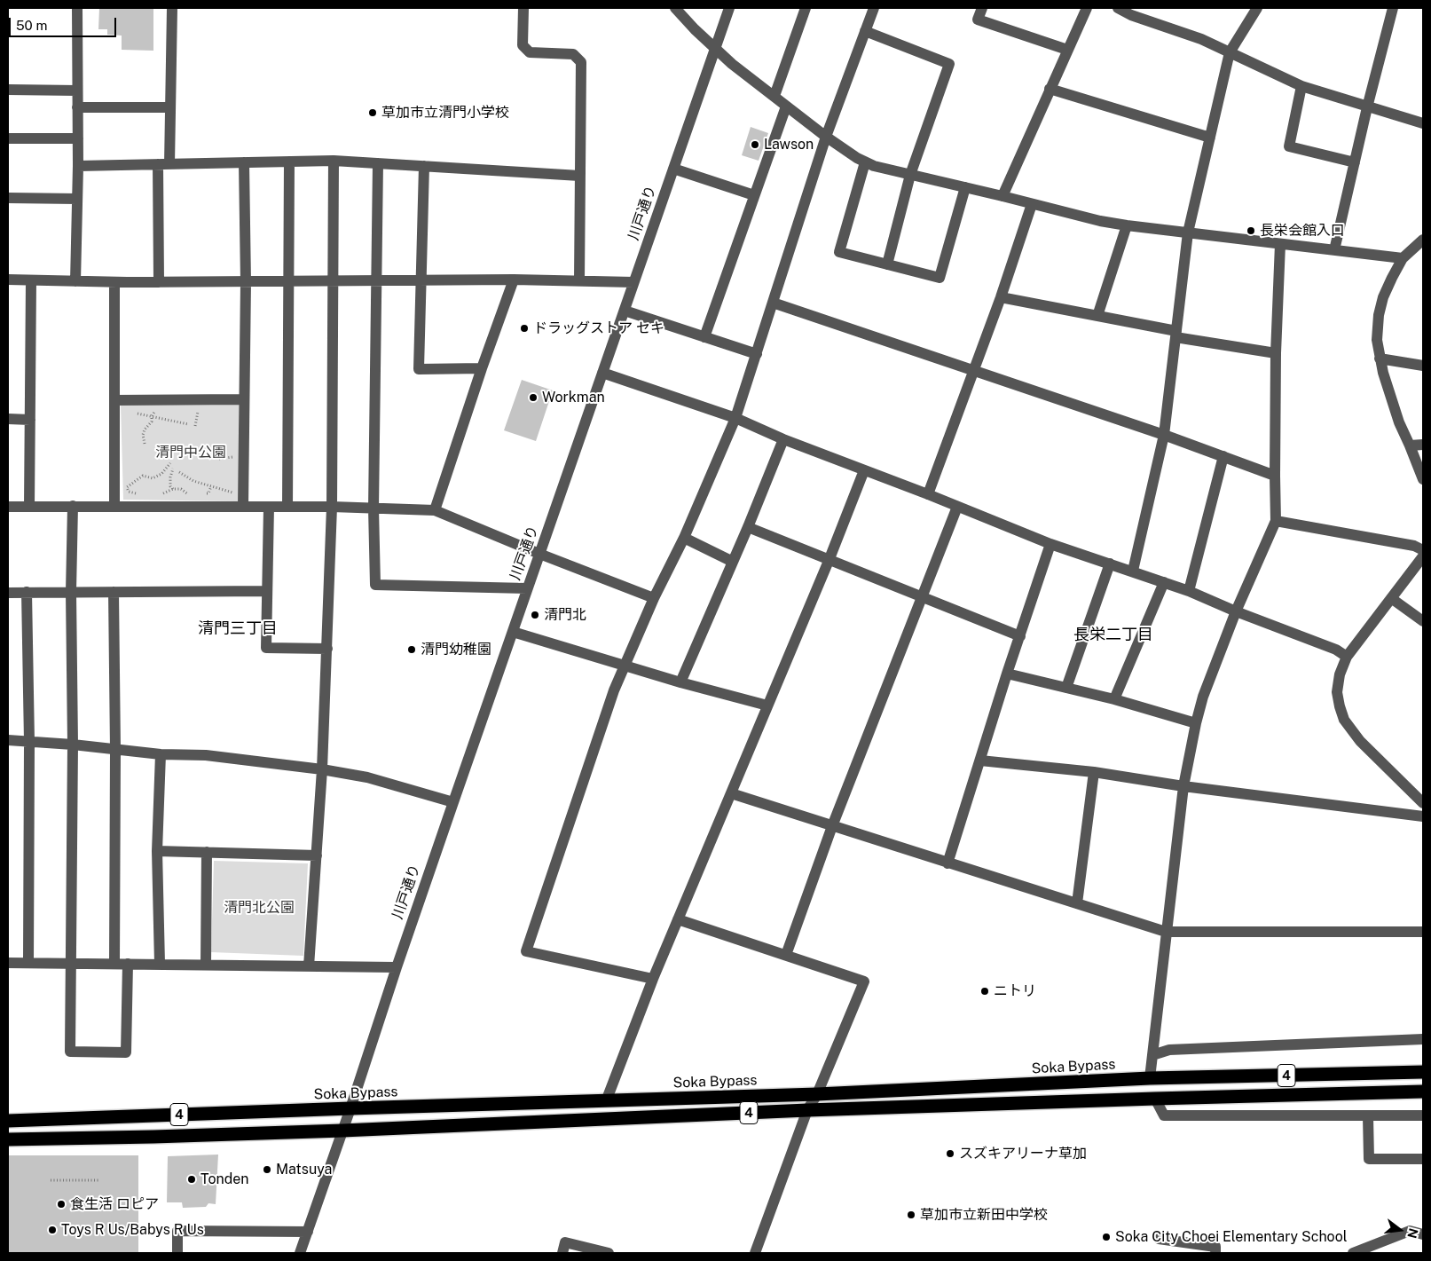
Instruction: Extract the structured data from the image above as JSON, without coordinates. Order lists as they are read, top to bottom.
{
  "streets": {
    "highway": ["Soka Bypass", "4"],
    "street": ["川戸通り"]
  },
  "crossings": [
    ["川戸通り", "Soka Bypass"],
    ["川戸通り", "4"]
  ],
  "districts": ["清門三丁目", "長栄二丁目"],
  "parks": ["清門中公園", "清門北公園"],
  "places": [
    "草加市立清門小学校",
    "Lawson",
    "長栄会館入口",
    "ドラッグストア セキ",
    "Workman",
    "清門北",
    "清門幼稚園",
    "ニトリ",
    "スズキアリーナ草加",
    "Matsuya",
    "Tonden",
    "食生活 ロピア",
    "草加市立新田中学校",
    "Toys R Us/Babys R Us",
    "Soka City Choei Elementary School"
  ],
  "scale_bar": "50 m",
  "north": "right"
}
